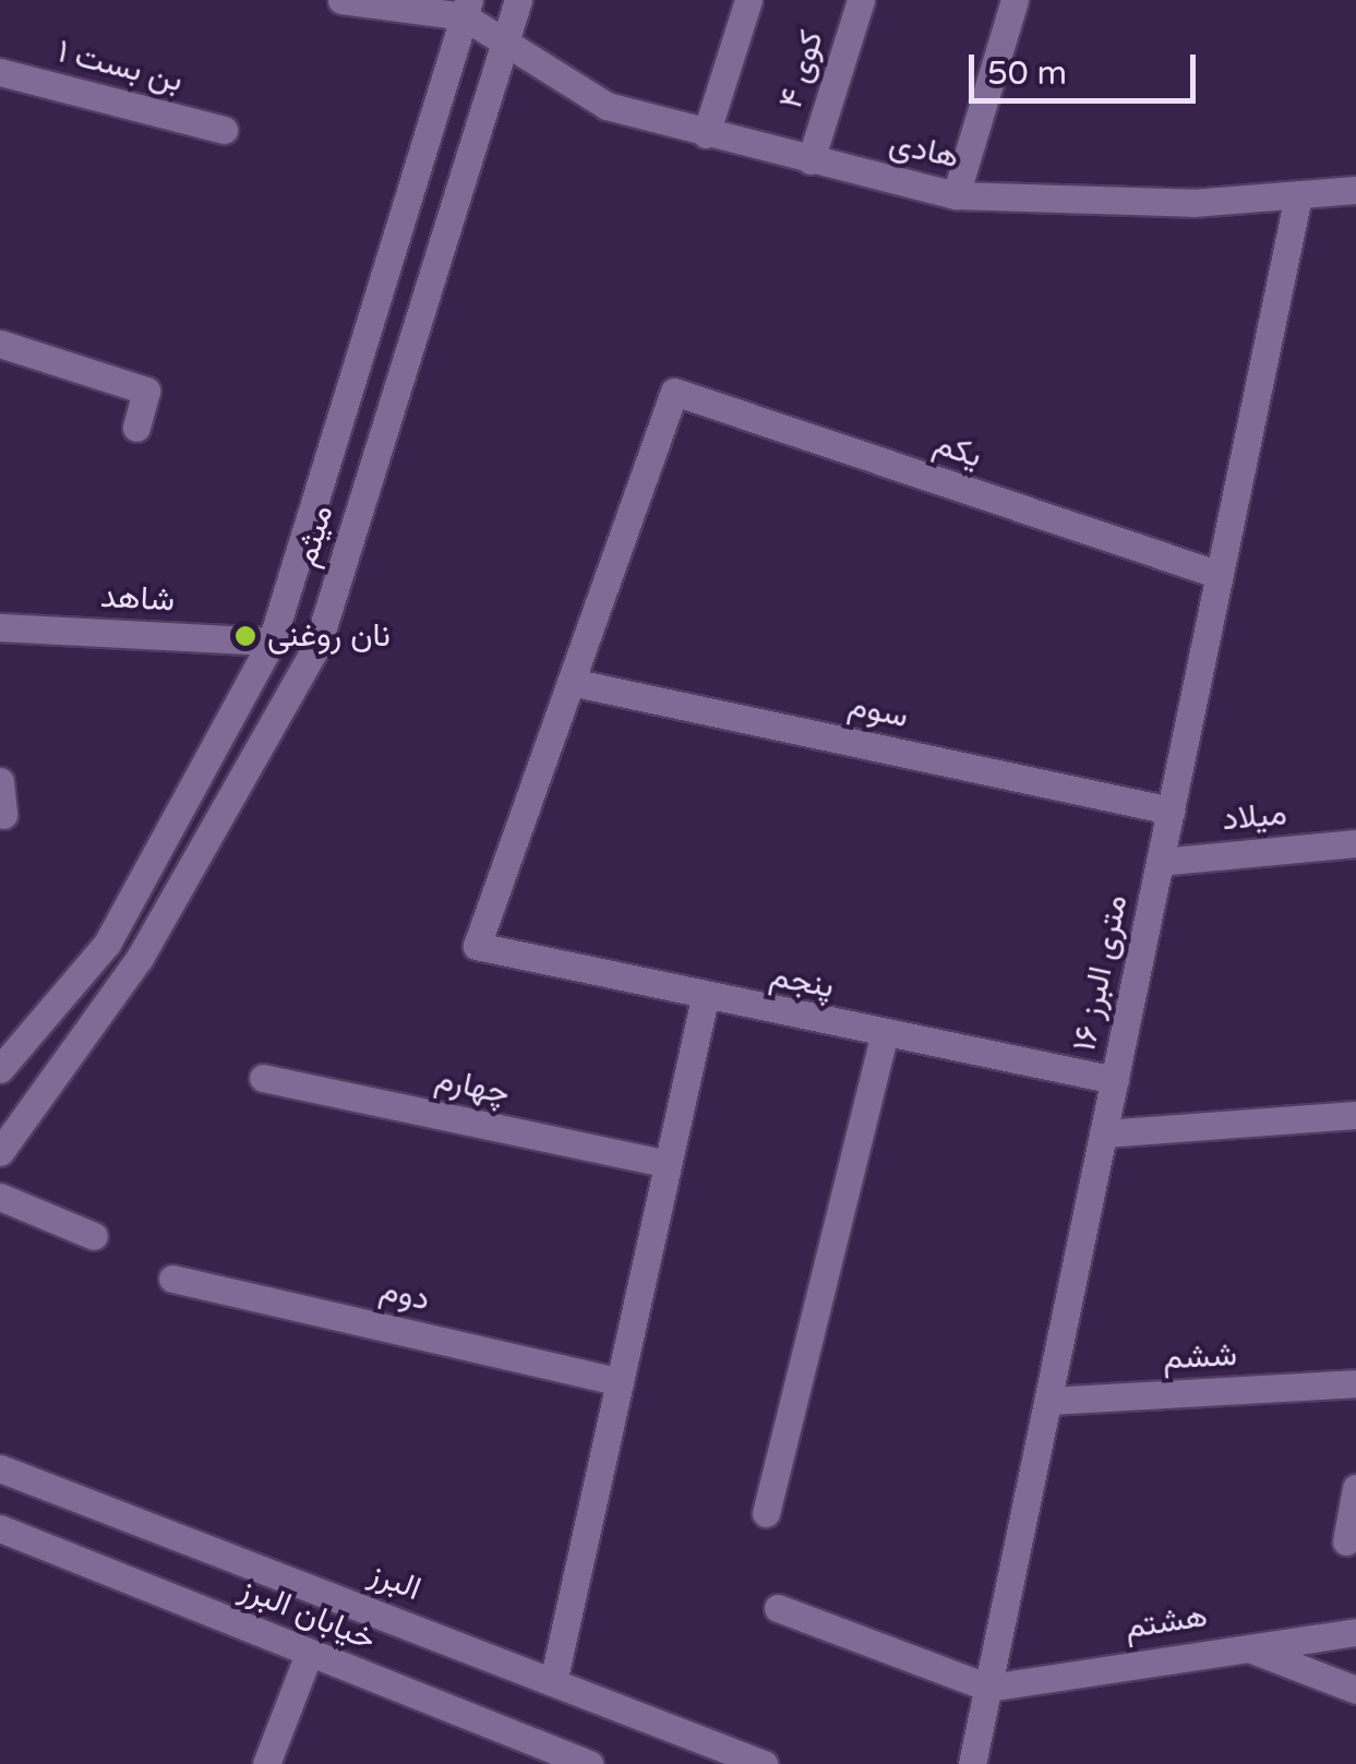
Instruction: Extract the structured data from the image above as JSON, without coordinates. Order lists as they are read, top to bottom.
{
  "streets": {
    "street": [
      "بن بست ۱",
      "کوی ۴",
      "هادی",
      "یکم",
      "میثم",
      "شاهد",
      "سوم",
      "میلاد",
      "۱۶ متری البرز",
      "پنجم",
      "چهارم",
      "دوم",
      "ششم",
      "البرز",
      "خیابان البرز",
      "هشتم"
    ]
  },
  "crossings": [
    ["کوی ۴", "هادی"],
    ["هادی", "میثم"],
    ["هادی", "۱۶ متری البرز"],
    ["یکم", "سوم"],
    ["یکم", "۱۶ متری البرز"],
    ["یکم", "پنجم"],
    ["میثم", "شاهد"],
    ["سوم", "۱۶ متری البرز"],
    ["سوم", "پنجم"],
    ["میلاد", "۱۶ متری البرز"],
    ["۱۶ متری البرز", "پنجم"],
    ["۱۶ متری البرز", "ششم"],
    ["۱۶ متری البرز", "هشتم"]
  ],
  "places": ["نان روغنی"],
  "scale_bar": "50 m"
}
